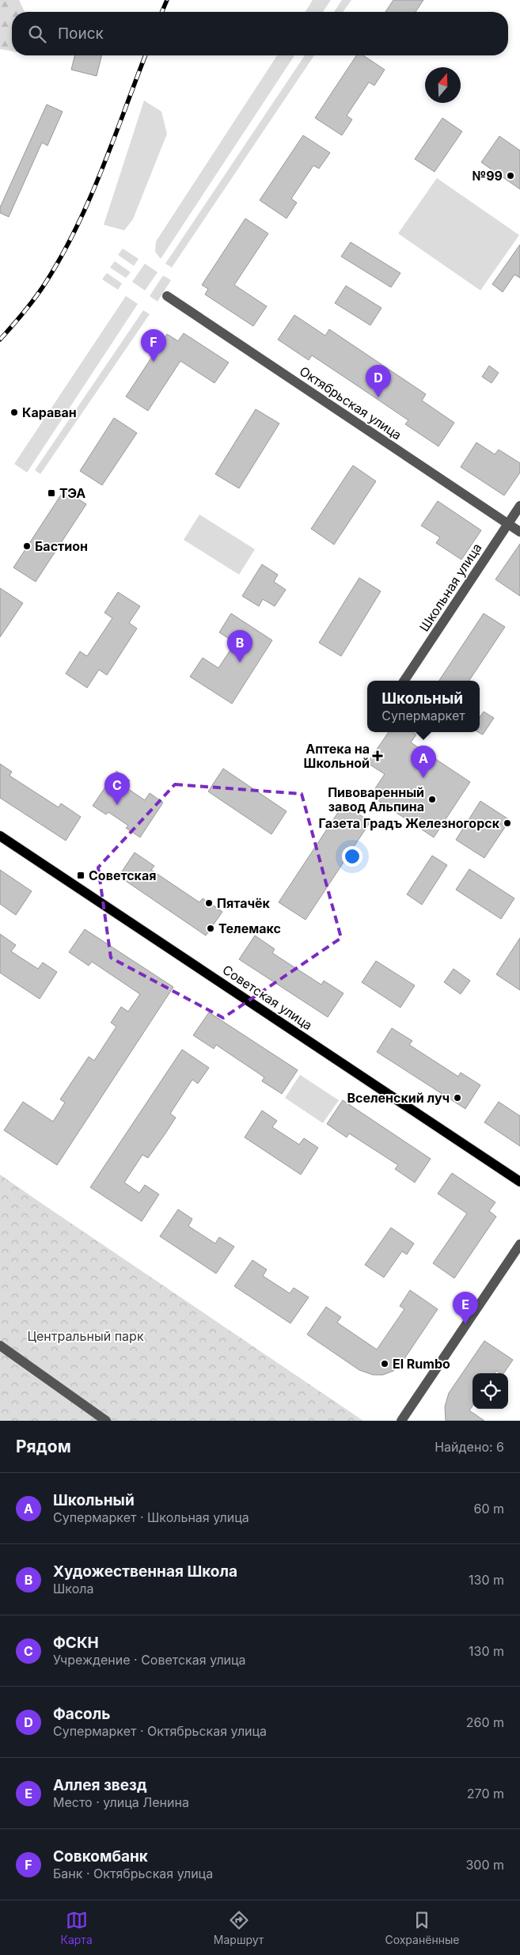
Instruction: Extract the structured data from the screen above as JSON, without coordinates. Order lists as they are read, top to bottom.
{
  "streets": {
    "main road": ["Советская улица"],
    "street": ["Октябрьская улица", "Школьная улица"]
  },
  "crossings": [
    ["Октябрьская улица", "Школьная улица"]
  ],
  "parks": ["Центральный парк"],
  "places": {
    "other": [
      "№99",
      "Караван",
      "Бастион",
      "Пивоваренный завод Альпина",
      "Газета Градъ Железногорск",
      "Пятачёк",
      "Телемакс",
      "Вселенский луч",
      "El Rumbo"
    ],
    "transit": ["ТЭА", "Советская"],
    "health": ["Аптека на Школьной"]
  },
  "north": "top",
  "page": {
    "search": "Поиск",
    "pins": [
      "F",
      "D",
      "B",
      "A",
      "C",
      "E"
    ],
    "popup": ["Школьный", "Супермаркет"],
    "heading": ["Рядом", "Найдено: 6"],
    "list": [
      {
        "mark": "A",
        "name": "Школьный",
        "note": "Супермаркет · Школьная улица",
        "value": "60 m"
      },
      {
        "mark": "B",
        "name": "Художественная Школа",
        "note": "Школа",
        "value": "130 m"
      },
      {
        "mark": "C",
        "name": "ФСКН",
        "note": "Учреждение · Советская улица",
        "value": "130 m"
      },
      {
        "mark": "D",
        "name": "Фасоль",
        "note": "Супермаркет · Октябрьская улица",
        "value": "260 m"
      },
      {
        "mark": "E",
        "name": "Аллея звезд",
        "note": "Место · улица Ленина",
        "value": "270 m"
      },
      {
        "mark": "F",
        "name": "Совкомбанк",
        "note": "Банк · Октябрьская улица",
        "value": "300 m"
      }
    ],
    "nav": ["Карта", "Маршрут", "Сохранённые"]
  }
}
